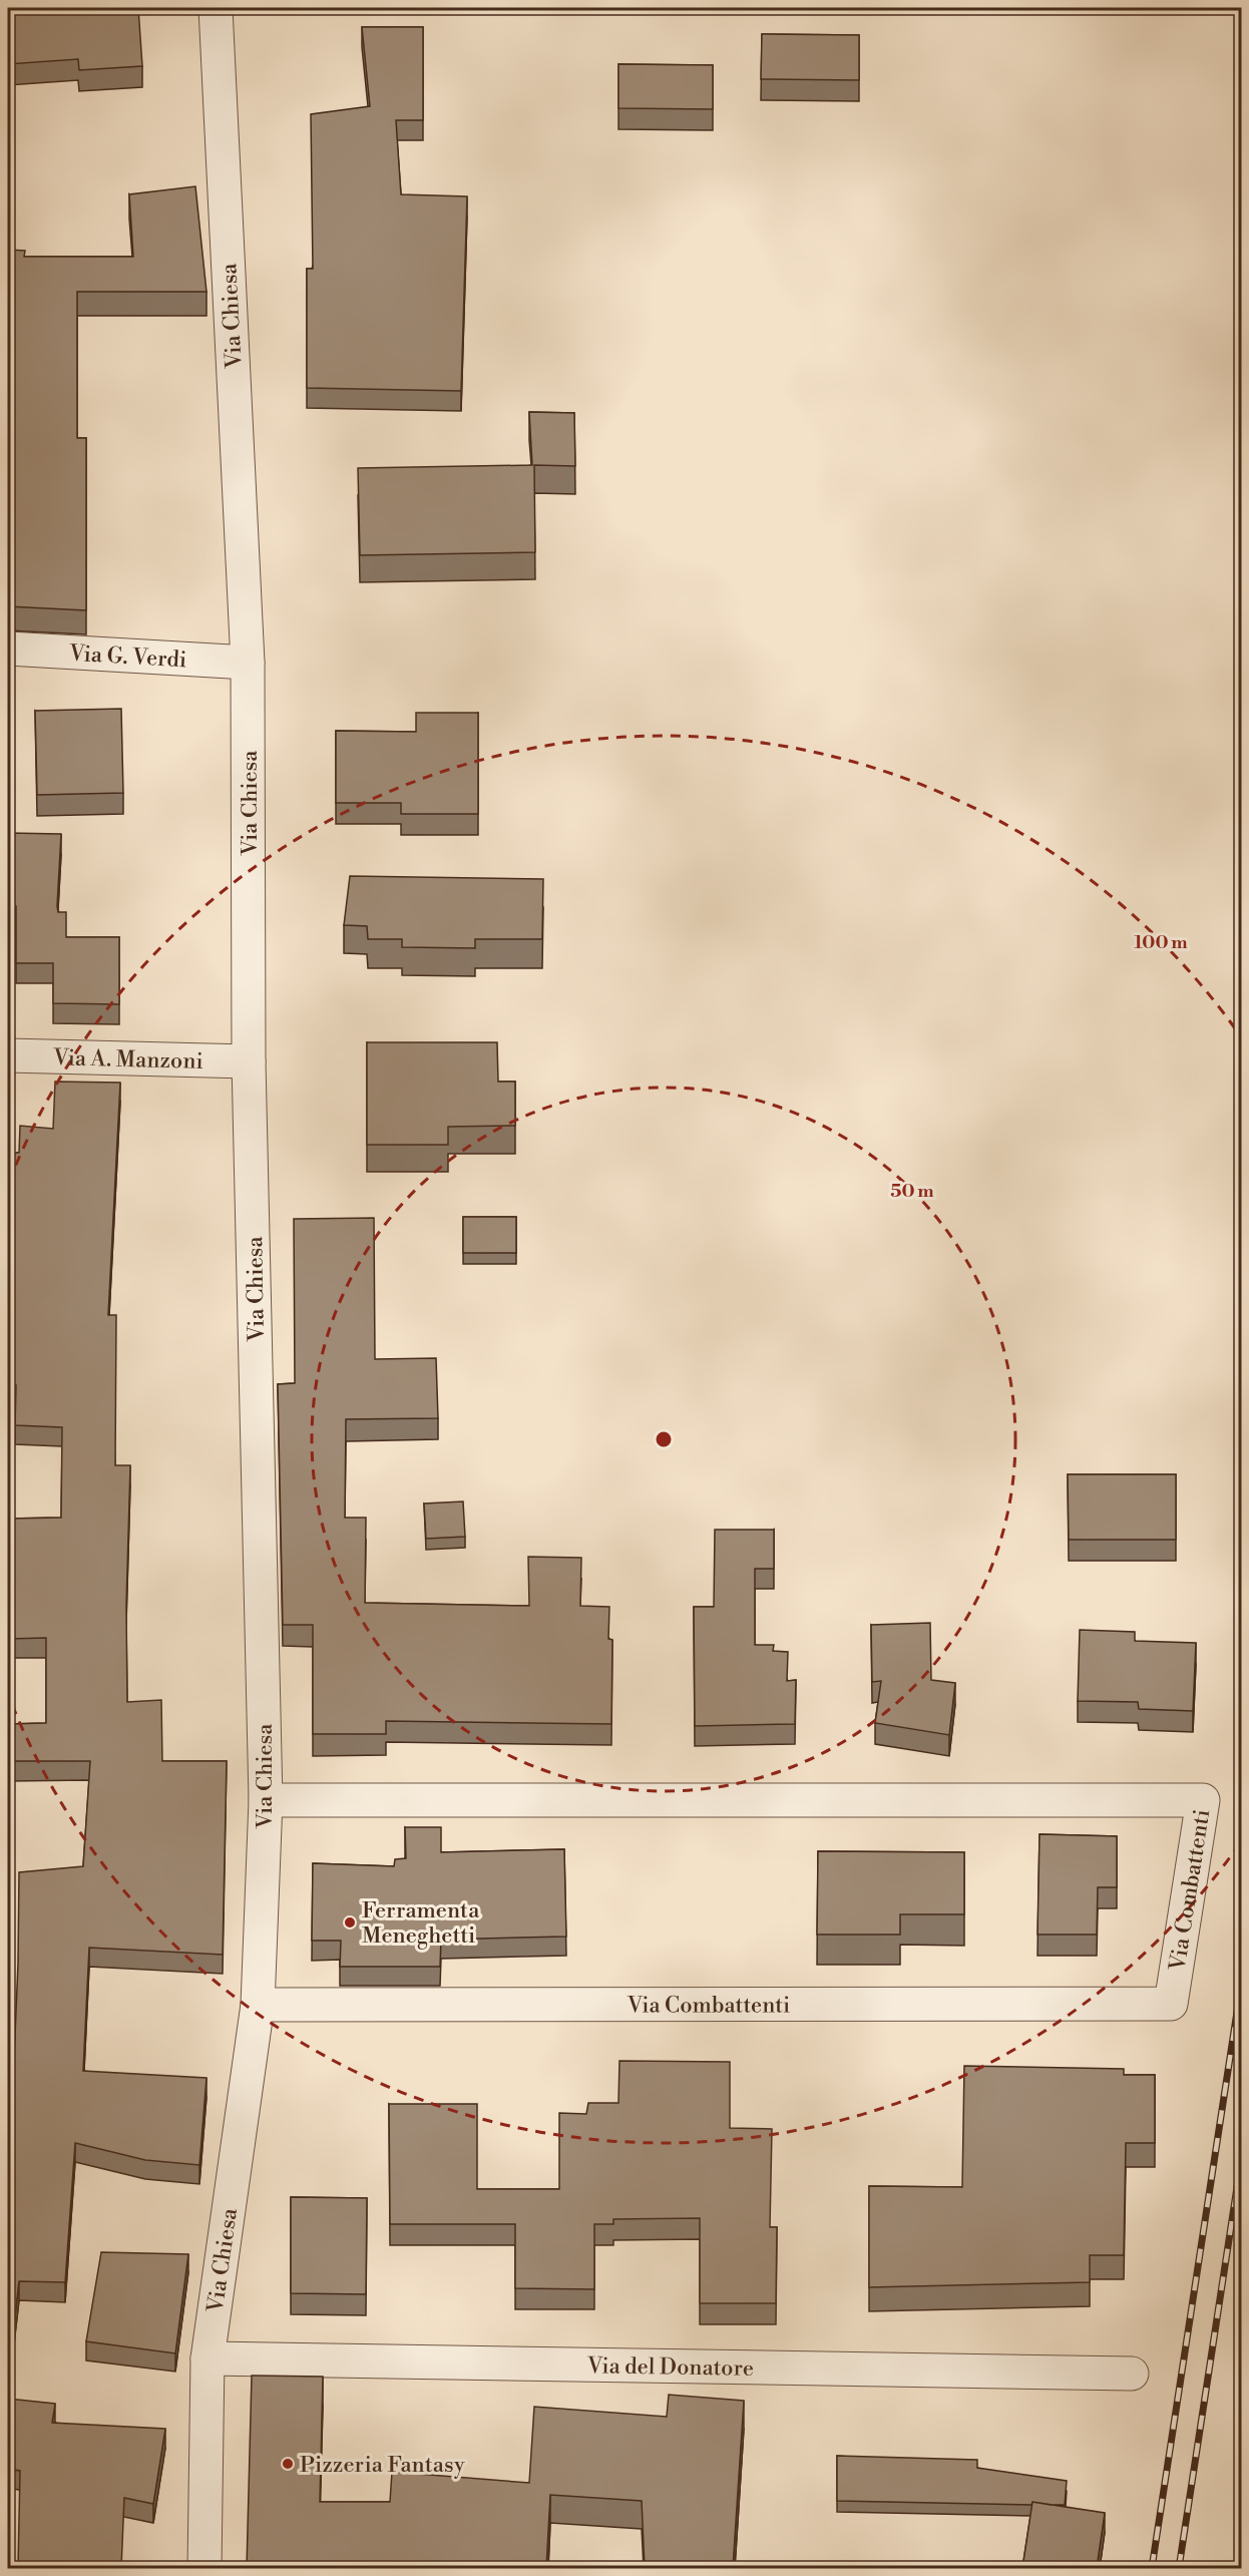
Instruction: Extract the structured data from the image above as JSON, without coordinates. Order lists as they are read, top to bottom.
{
  "streets": {
    "street": [
      "Via Chiesa",
      "Via G. Verdi",
      "Via A. Manzoni",
      "Via Combattenti",
      "Via del Donatore"
    ]
  },
  "crossings": [
    ["Via Chiesa", "Via G. Verdi"],
    ["Via Chiesa", "Via A. Manzoni"],
    ["Via Chiesa", "Via Combattenti"],
    ["Via Chiesa", "Via del Donatore"]
  ],
  "places": ["Ferramenta Meneghetti", "Pizzeria Fantasy"],
  "rings": ["100 m", "50 m"]
}
